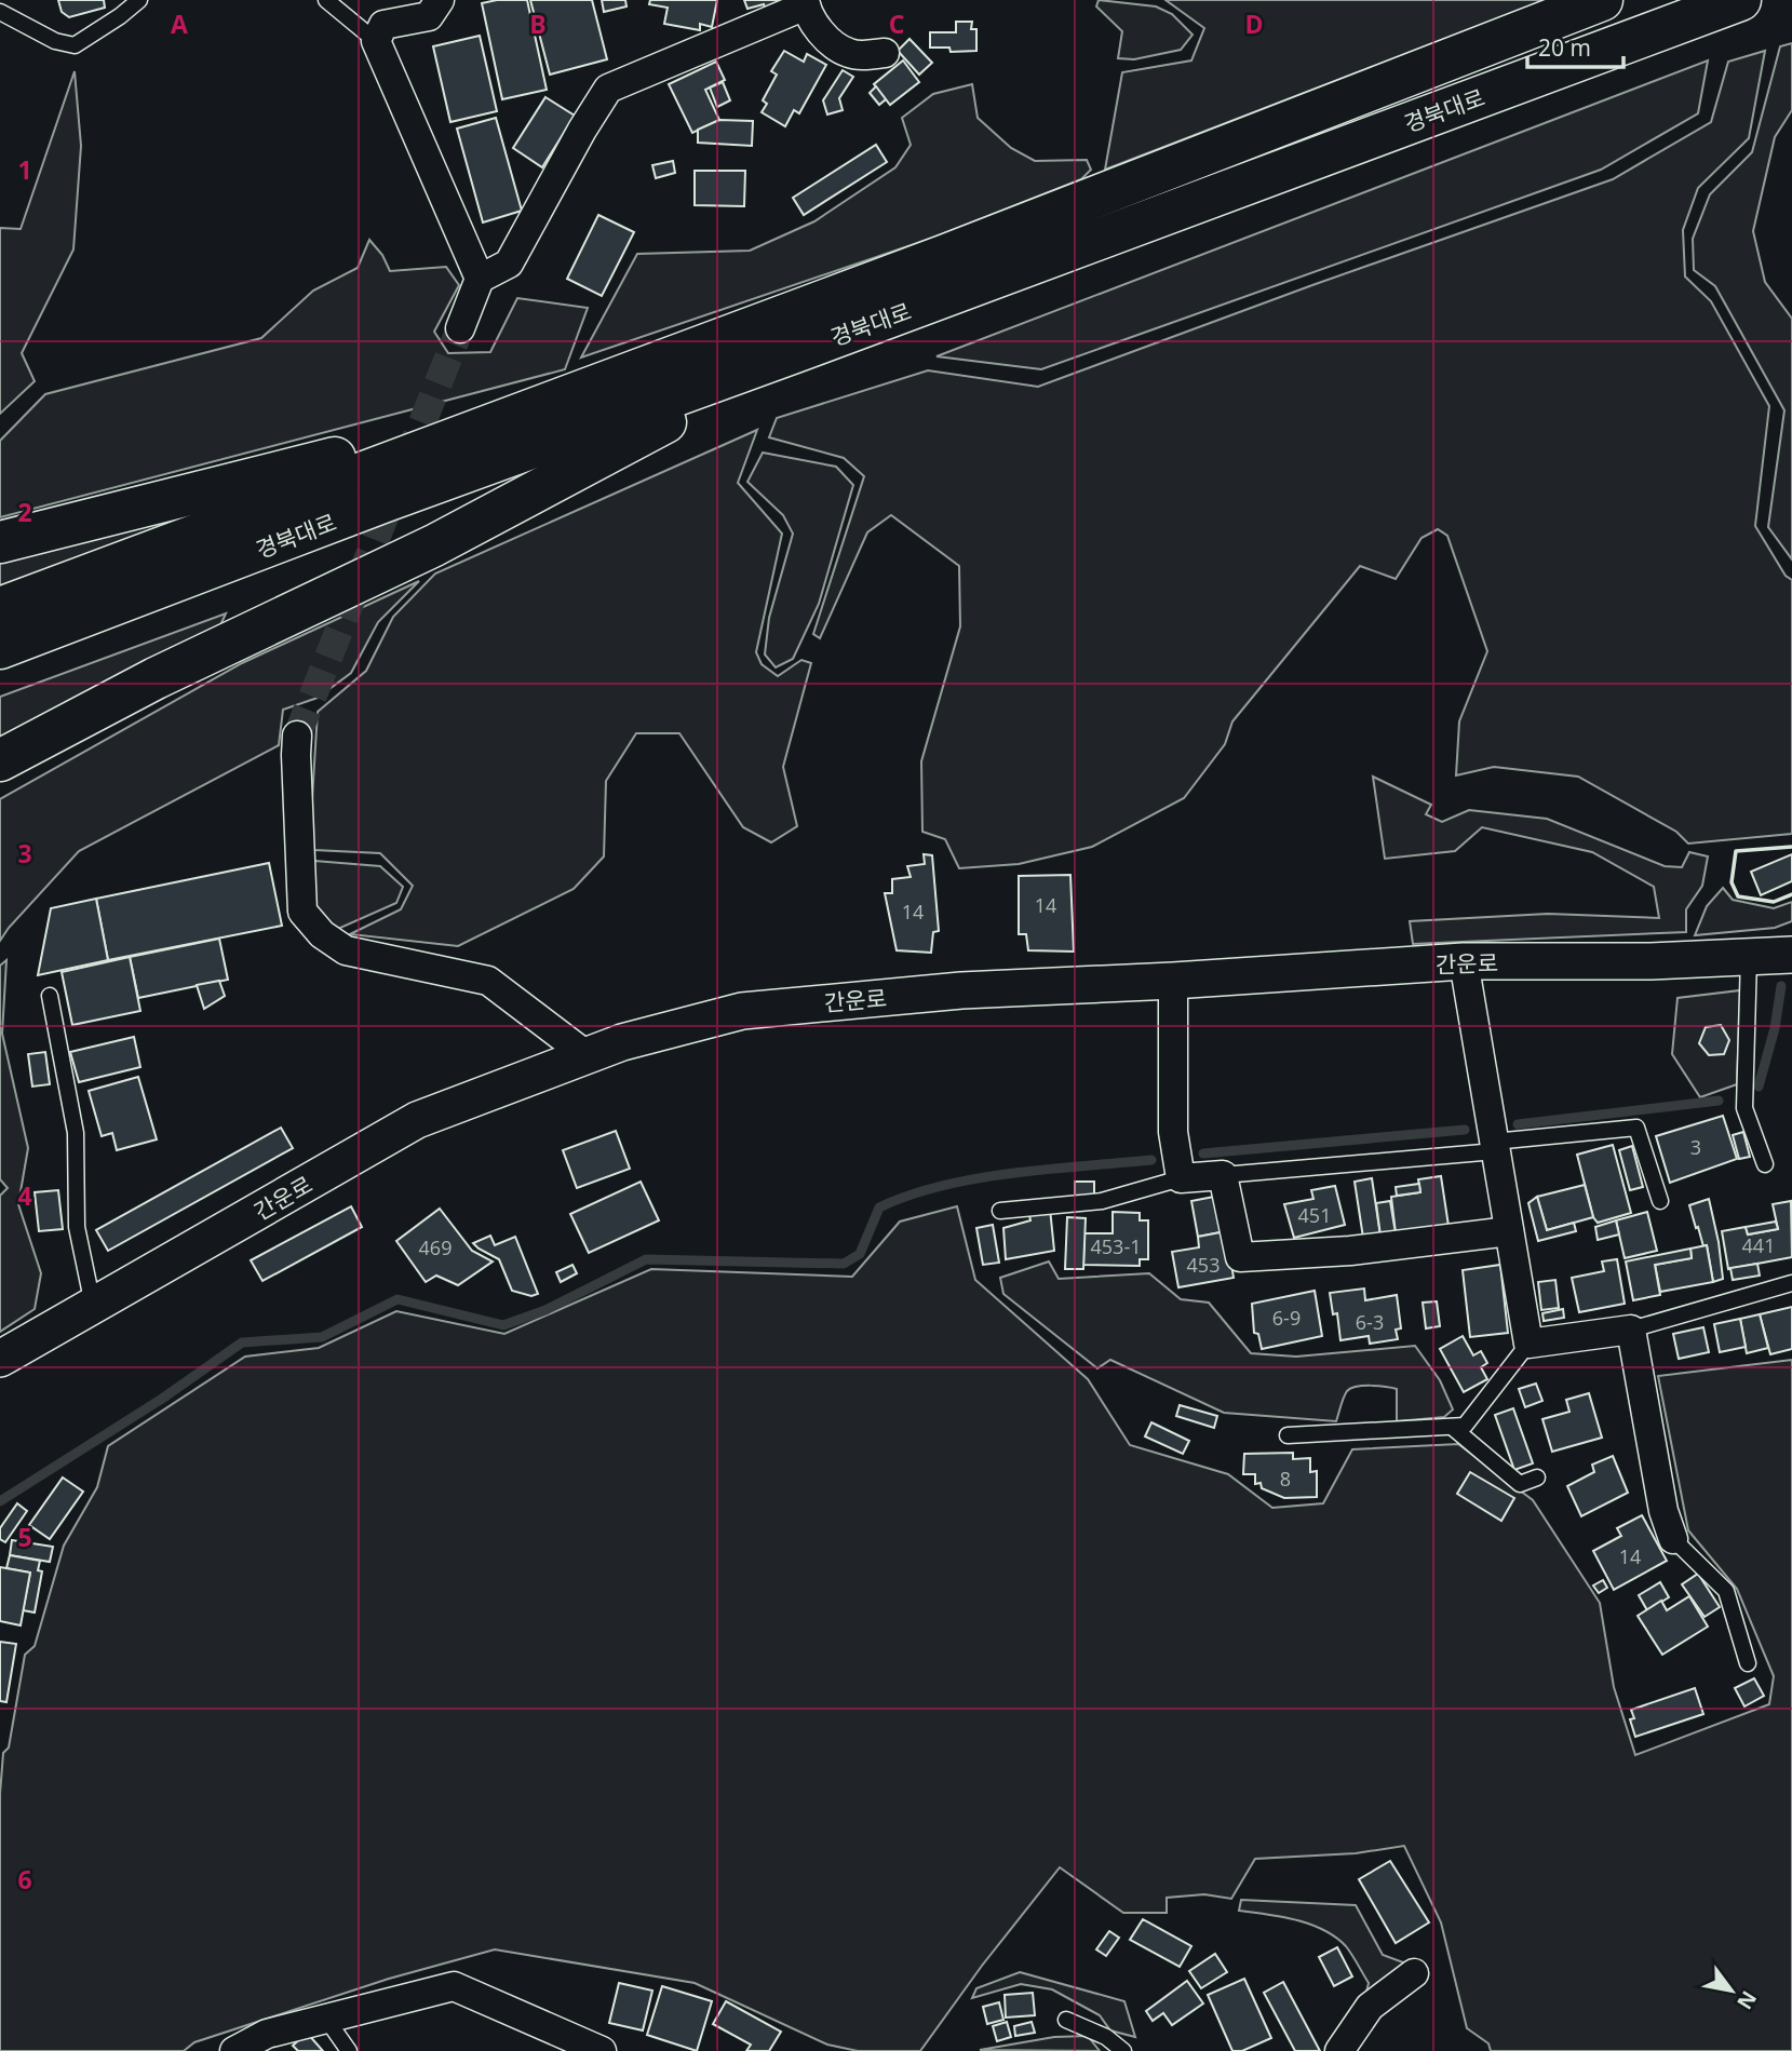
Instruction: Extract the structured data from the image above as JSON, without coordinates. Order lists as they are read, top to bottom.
{
  "streets": {
    "highway": ["경북대로"],
    "street": ["간운로"]
  },
  "house_numbers": [
    "14",
    "14",
    "3",
    "451",
    "441",
    "453-1",
    "469",
    "453",
    "6-9",
    "6-3",
    "8",
    "14"
  ],
  "scale_bar": "20 m",
  "north": "bottom right",
  "grid": {
    "columns": [
      "A",
      "B",
      "C",
      "D"
    ],
    "rows": [
      "1",
      "2",
      "3",
      "4",
      "5",
      "6"
    ]
  }
}
